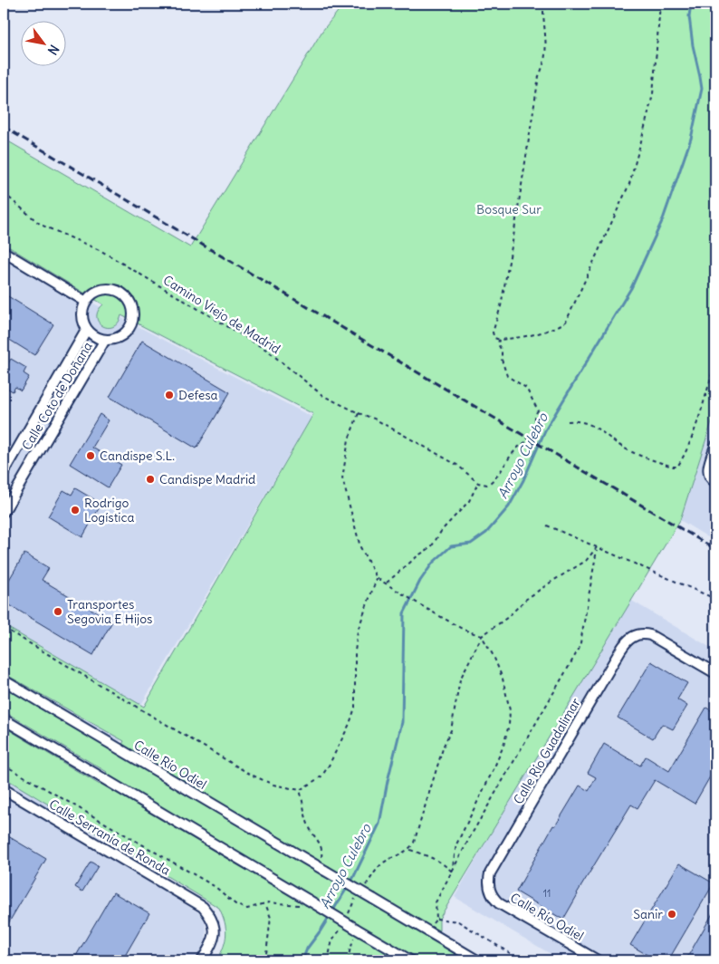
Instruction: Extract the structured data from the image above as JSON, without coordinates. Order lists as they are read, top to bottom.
{
  "streets": {
    "street": [
      "Calle Coto de Doñana",
      "Calle Río Guadalimar",
      "Calle Río Odiel",
      "Calle Serranía de Ronda"
    ],
    "path": ["Camino Viejo de Madrid"]
  },
  "crossings": [
    ["Calle Río Guadalimar", "Calle Río Odiel"]
  ],
  "water": ["Arroyo Culebro"],
  "parks": ["Bosque Sur"],
  "places": [
    "Defesa",
    "Candispe S.L.",
    "Candispe Madrid",
    "Rodrigo Logística",
    "Transportes Segovia E Hijos",
    "Sanir"
  ],
  "house_numbers": ["11"],
  "north": "bottom right"
}
